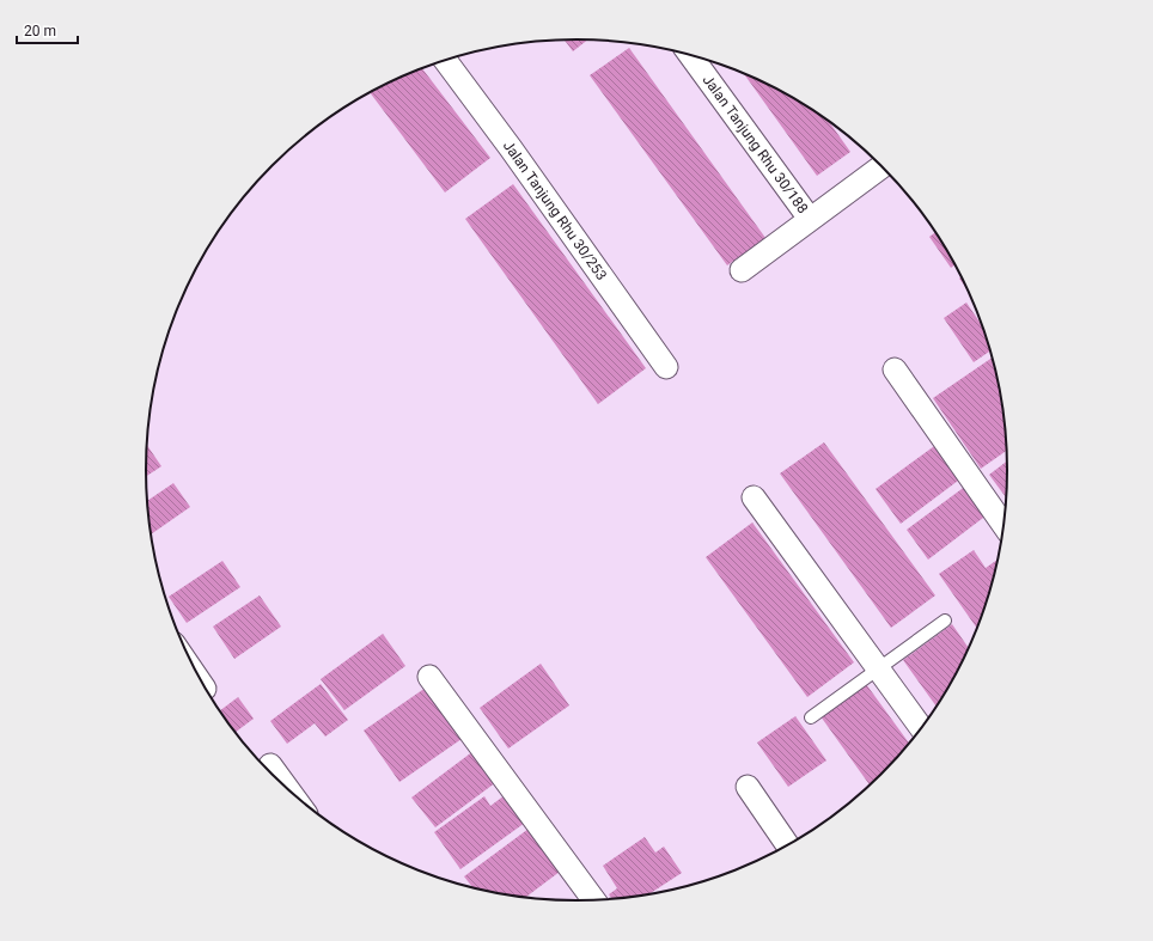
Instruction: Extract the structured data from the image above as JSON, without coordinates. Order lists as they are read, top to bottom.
{
  "streets": {
    "street": ["Jalan Tanjung Rhu 30/188", "Jalan Tanjung Rhu 30/253"]
  },
  "scale_bar": "20 m"
}
